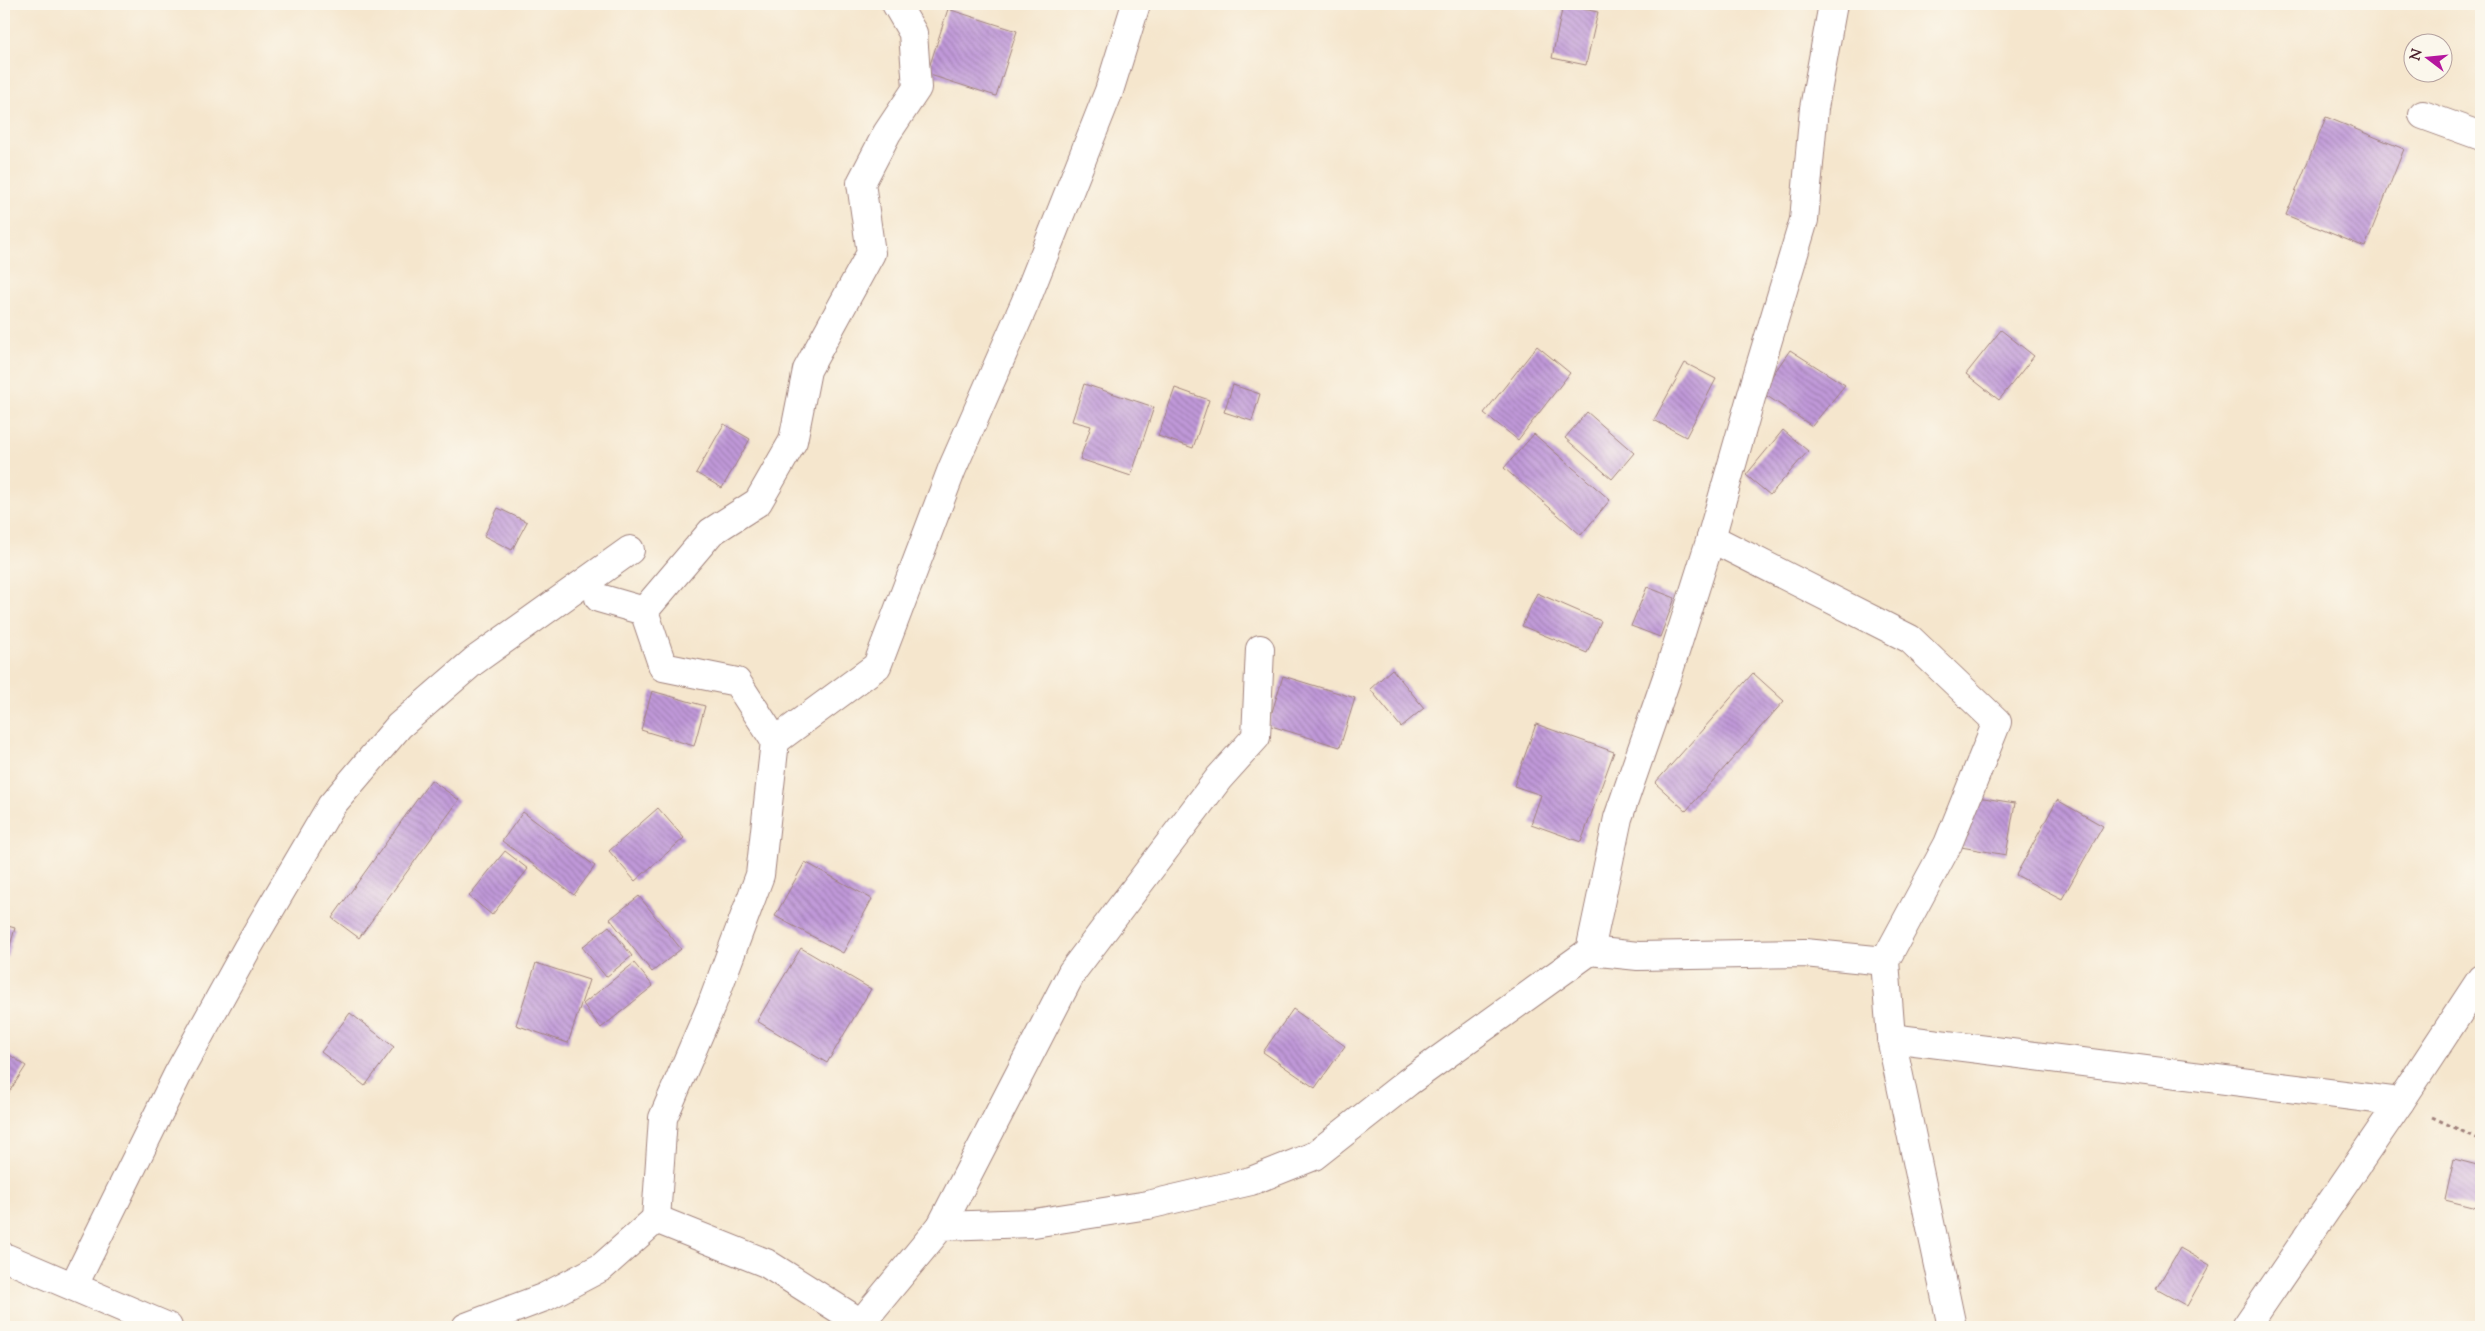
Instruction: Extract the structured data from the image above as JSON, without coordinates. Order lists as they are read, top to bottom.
{
  "north": "left"
}
